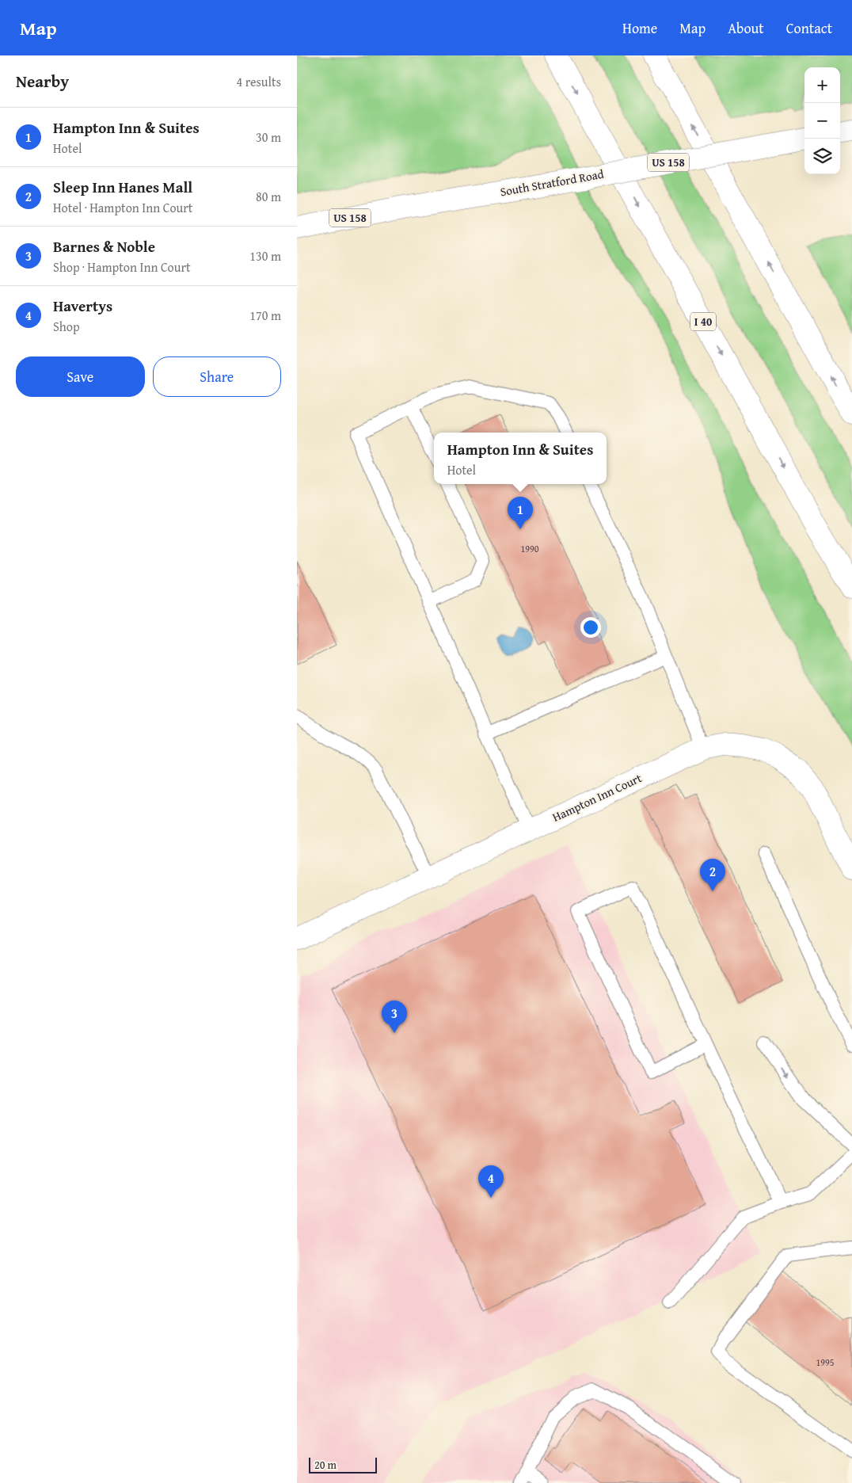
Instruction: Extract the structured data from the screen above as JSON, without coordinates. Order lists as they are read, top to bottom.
{
  "streets": {
    "main road": [
      "US 158",
      "South Stratford Road",
      "I 40",
      "Hampton Inn Court"
    ]
  },
  "house_numbers": ["1990", "1995"],
  "scale_bar": "20 m",
  "page": {
    "header": "Map",
    "nav": [
      "Home",
      "Map",
      "About",
      "Contact"
    ],
    "heading": ["Nearby", "4 results"],
    "map_buttons": ["+", "−"],
    "list": [
      {
        "mark": "1",
        "name": "Hampton Inn & Suites",
        "note": "Hotel",
        "value": "30 m"
      },
      {
        "mark": "2",
        "name": "Sleep Inn Hanes Mall",
        "note": "Hotel · Hampton Inn Court",
        "value": "80 m"
      },
      {
        "mark": "3",
        "name": "Barnes & Noble",
        "note": "Shop · Hampton Inn Court",
        "value": "130 m"
      },
      {
        "mark": "4",
        "name": "Havertys",
        "note": "Shop",
        "value": "170 m"
      }
    ],
    "buttons": ["Save", "Share"],
    "popup": ["Hampton Inn & Suites", "Hotel"],
    "pins": [
      "1",
      "2",
      "3",
      "4"
    ],
    "scale": "20 m"
  }
}
